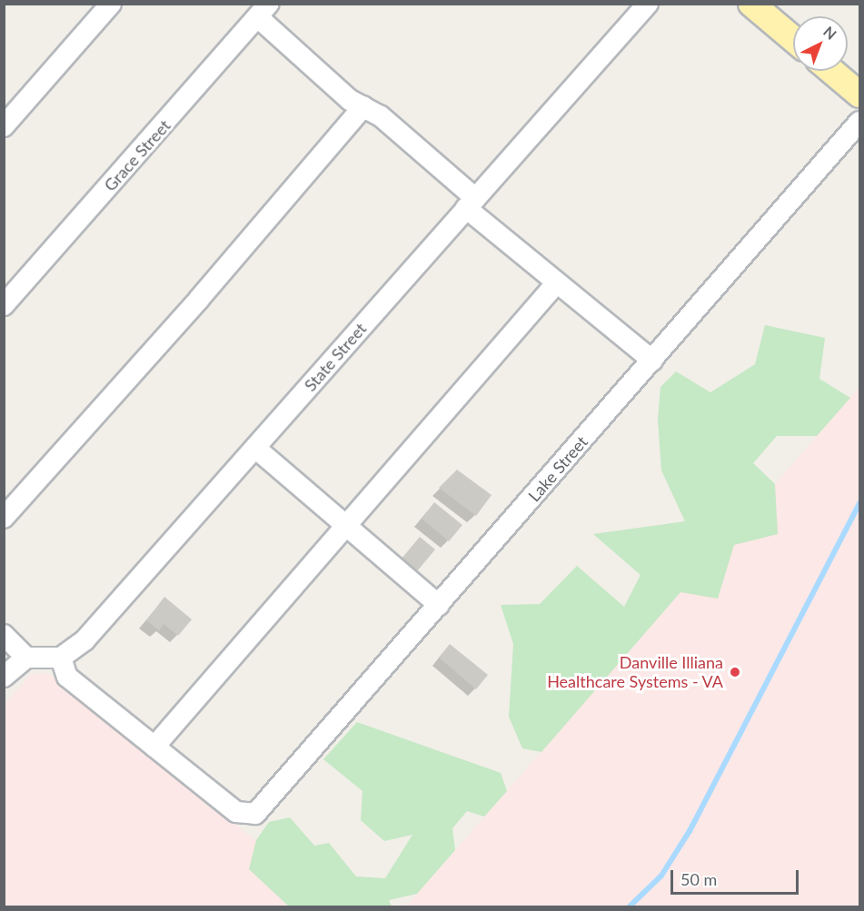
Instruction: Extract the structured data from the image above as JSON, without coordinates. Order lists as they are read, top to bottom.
{
  "streets": {
    "street": ["Grace Street", "State Street", "Lake Street"]
  },
  "places": ["Danville Illiana Healthcare Systems - VA"],
  "scale_bar": "50 m",
  "north": "top right"
}
